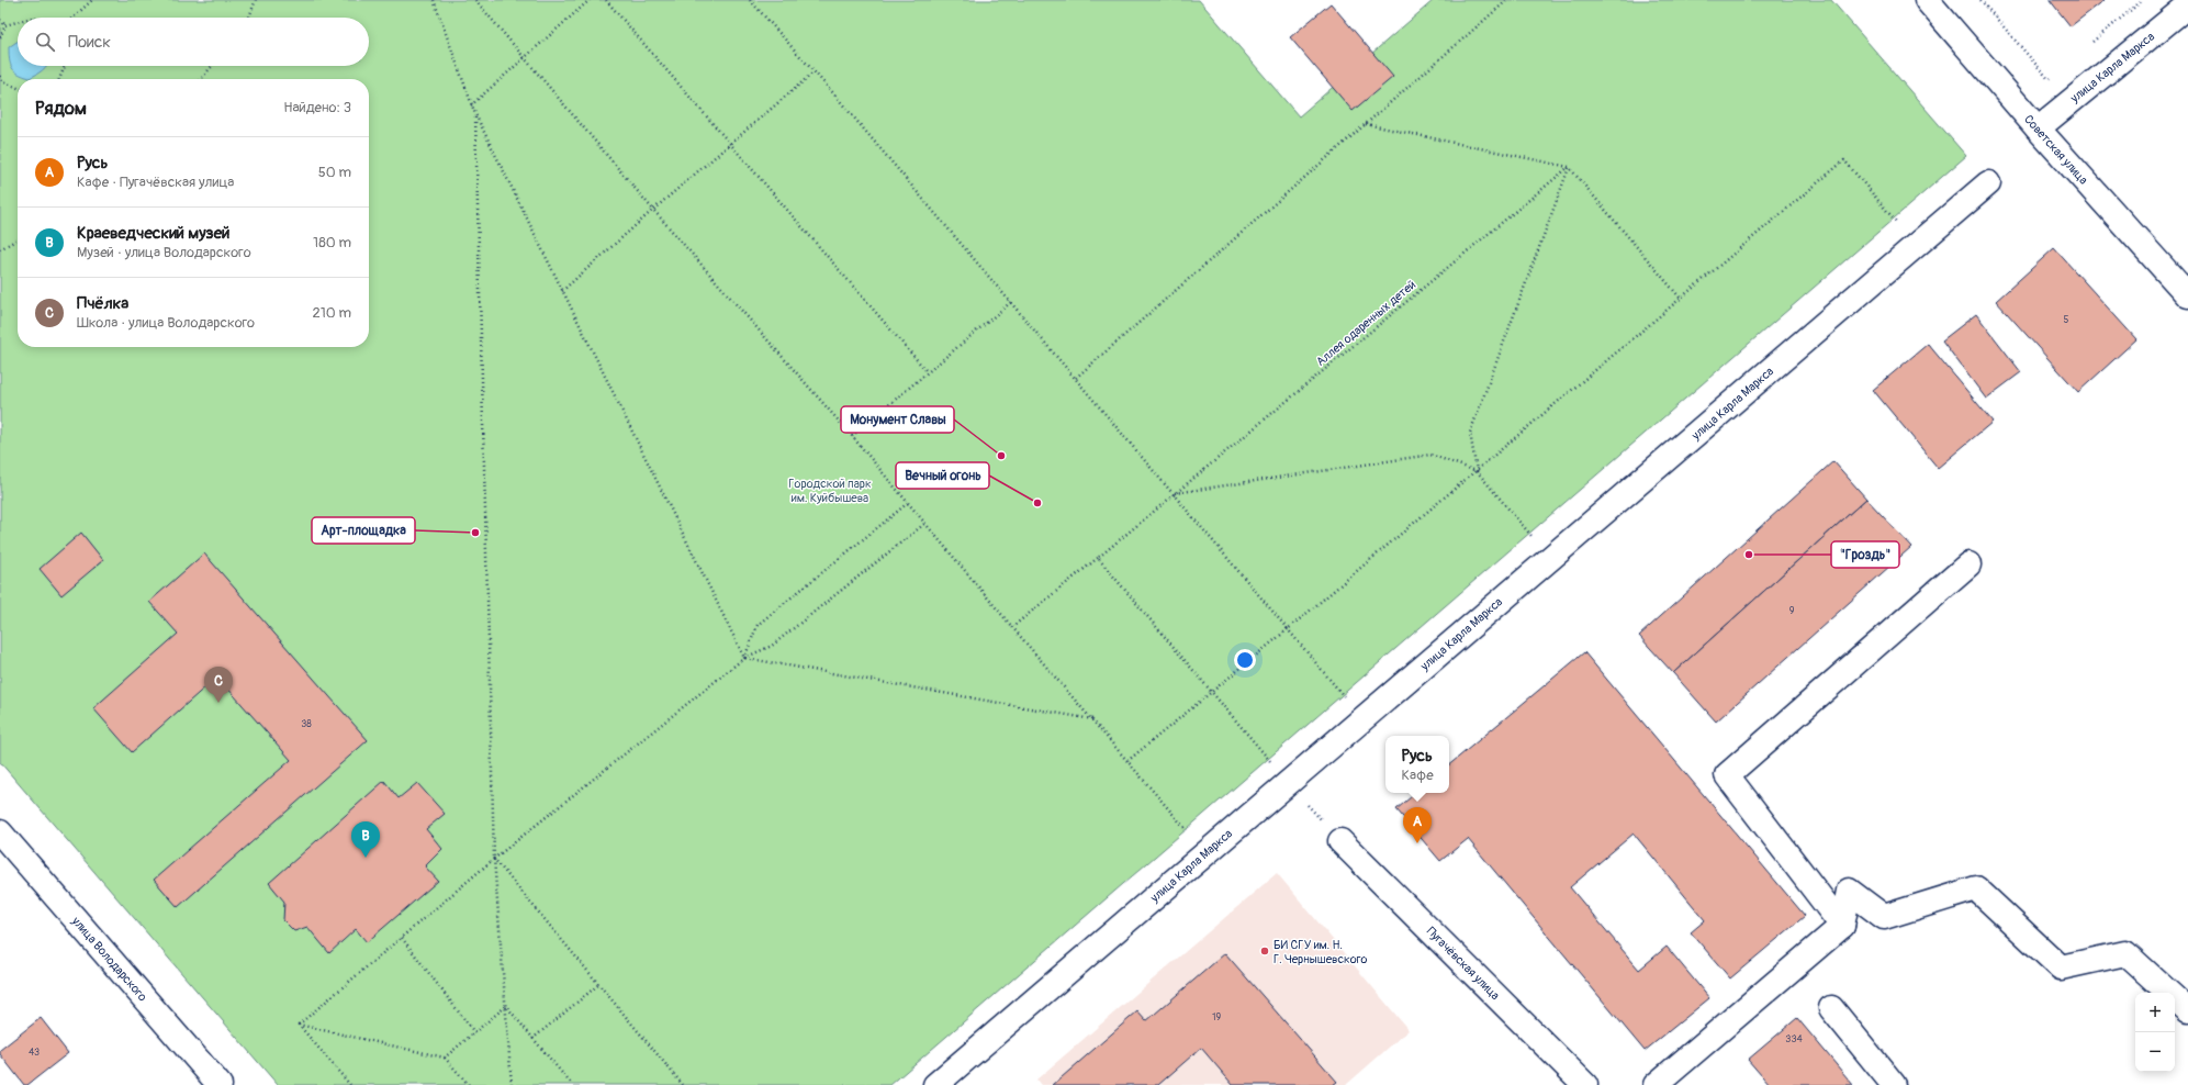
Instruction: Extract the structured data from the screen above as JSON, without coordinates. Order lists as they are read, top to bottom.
{
  "streets": {
    "street": [
      "улица Карла Маркса",
      "Советская улица",
      "улица Володарского",
      "Пугачёвская улица"
    ],
    "path": ["Аллея одаренных детей"]
  },
  "crossings": [
    ["улица Карла Маркса", "Советская улица"]
  ],
  "parks": ["Городской парк им. Куйбышева"],
  "places": [
    "Монумент Славы",
    "Вечный огонь",
    "Арт-площадка",
    "\"Гроздь\"",
    "БИ СГУ им. Н. Г. Чернышевского"
  ],
  "house_numbers": [
    "5",
    "9",
    "38",
    "19",
    "334",
    "43"
  ],
  "page": {
    "search": "Поиск",
    "heading": ["Рядом", "Найдено: 3"],
    "list": [
      {
        "mark": "A",
        "name": "Русь",
        "note": "Кафе · Пугачёвская улица",
        "value": "50 m"
      },
      {
        "mark": "B",
        "name": "Краеведческий музей",
        "note": "Музей · улица Володарского",
        "value": "180 m"
      },
      {
        "mark": "C",
        "name": "Пчёлка",
        "note": "Школа · улица Володарского",
        "value": "210 m"
      }
    ],
    "pins": ["C", "A", "B"],
    "popup": ["Русь", "Кафе"],
    "map_buttons": ["+", "−"]
  }
}
